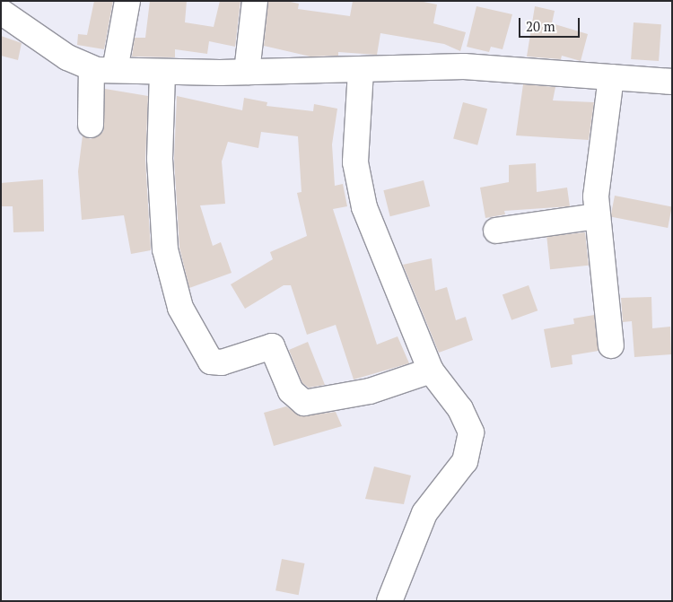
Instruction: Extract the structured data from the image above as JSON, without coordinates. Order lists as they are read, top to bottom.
{
  "scale_bar": "20 m"
}
